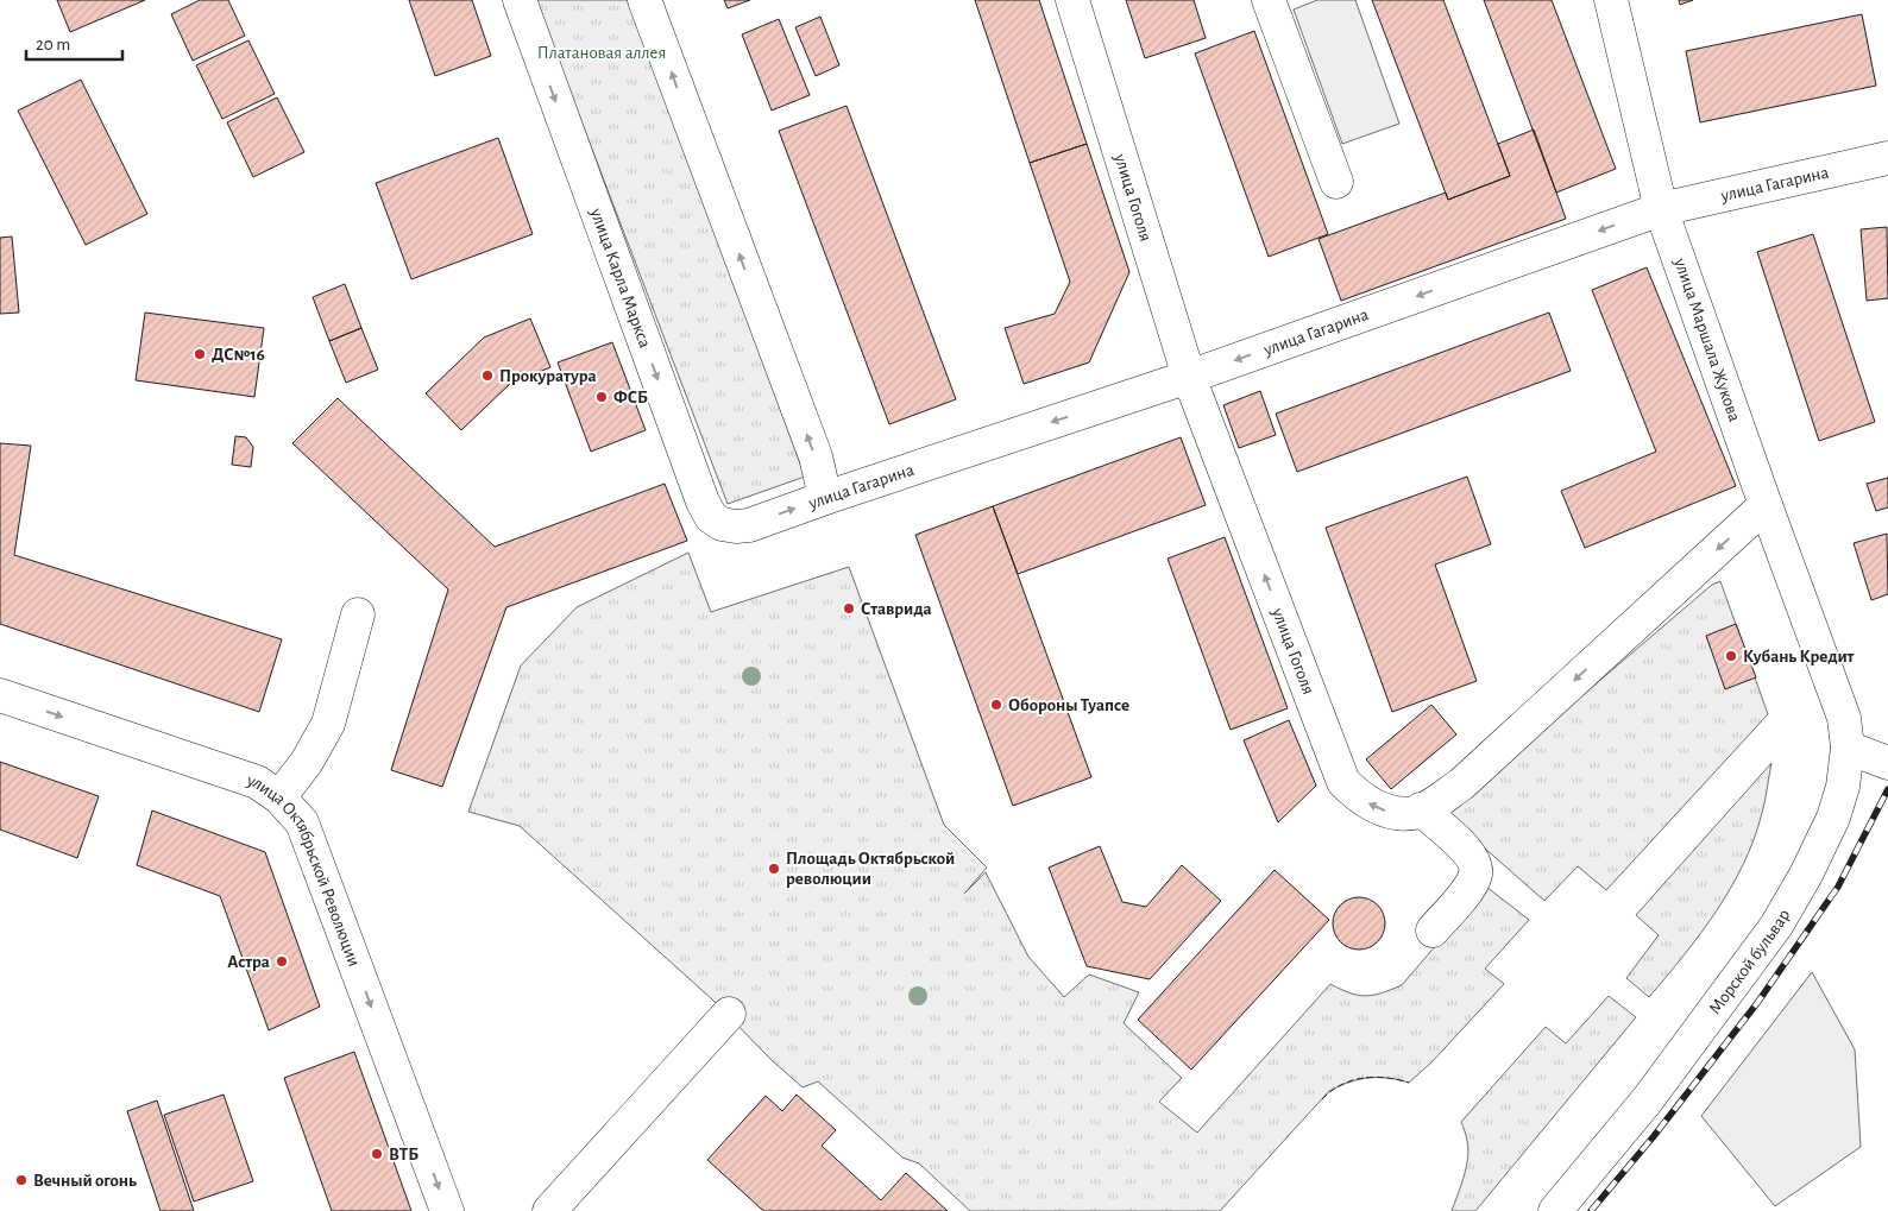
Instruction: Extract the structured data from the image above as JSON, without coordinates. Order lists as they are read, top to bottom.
{
  "streets": {
    "street": [
      "улица Гагарина",
      "улица Гоголя",
      "улица Карла Маркса",
      "улица Маршала Жукова",
      "улица Октябрьской Революции",
      "Морской бульвар"
    ]
  },
  "crossings": [
    ["улица Гагарина", "улица Гоголя"],
    ["улица Гагарина", "улица Карла Маркса"],
    ["улица Гагарина", "улица Маршала Жукова"],
    ["улица Гоголя", "улица Маршала Жукова"],
    ["улица Маршала Жукова", "Морской бульвар"]
  ],
  "one_way": ["улица Гагарина", "улица Октябрьской Революции"],
  "parks": ["Платановая аллея"],
  "places": [
    "ДС№16",
    "Прокуратура",
    "ФСБ",
    "Ставрида",
    "Кубань Кредит",
    "Обороны Туапсе",
    "Площадь Октябрьской революции",
    "Астра",
    "ВТБ",
    "Вечный огонь"
  ],
  "scale_bar": "20 m"
}
